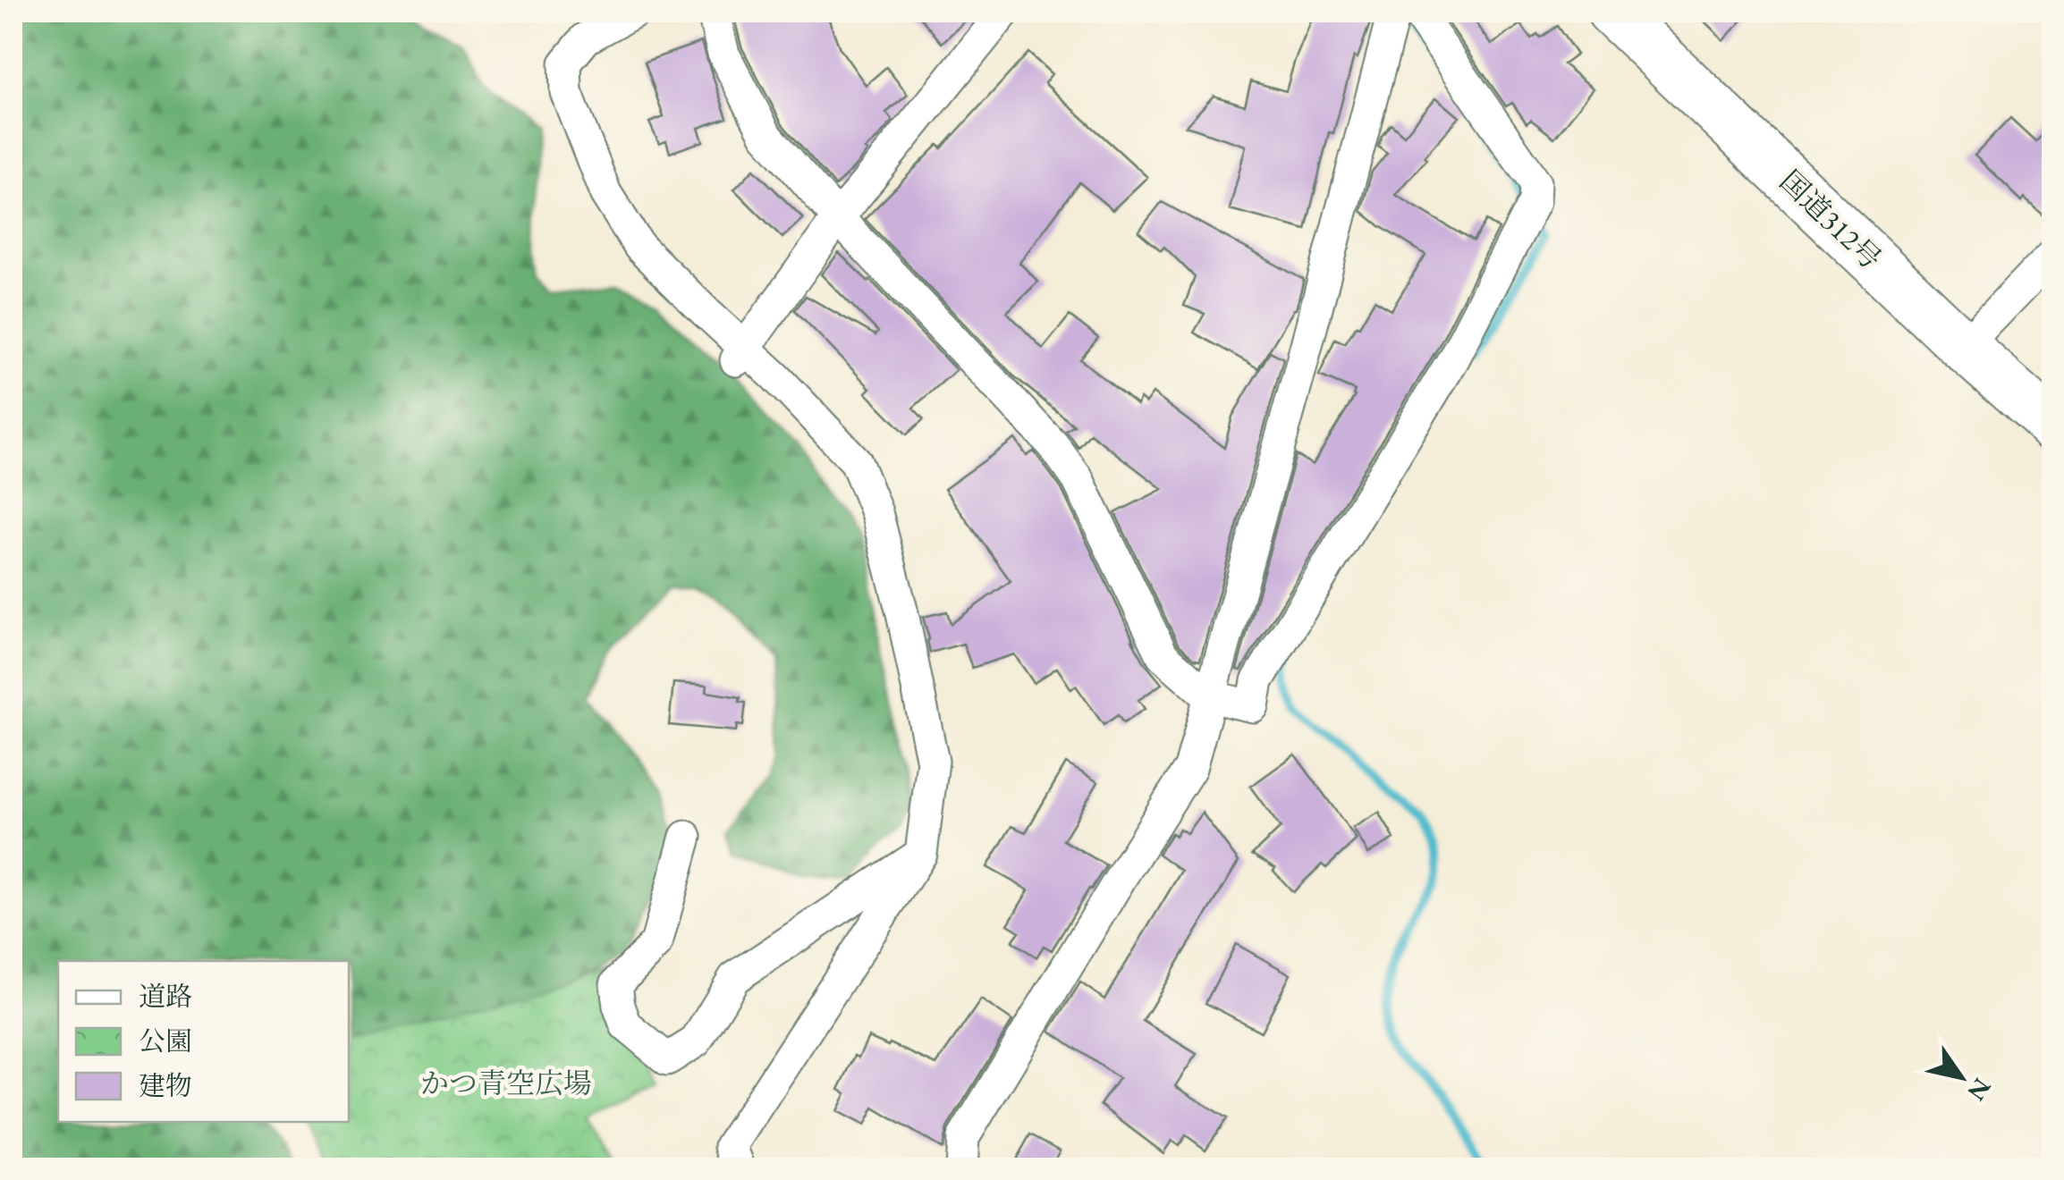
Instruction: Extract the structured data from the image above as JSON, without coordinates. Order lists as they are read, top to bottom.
{
  "streets": {
    "highway": ["国道312号"]
  },
  "parks": ["かつ青空広場"],
  "legend": ["道路", "公園", "建物"],
  "north": "bottom right"
}
